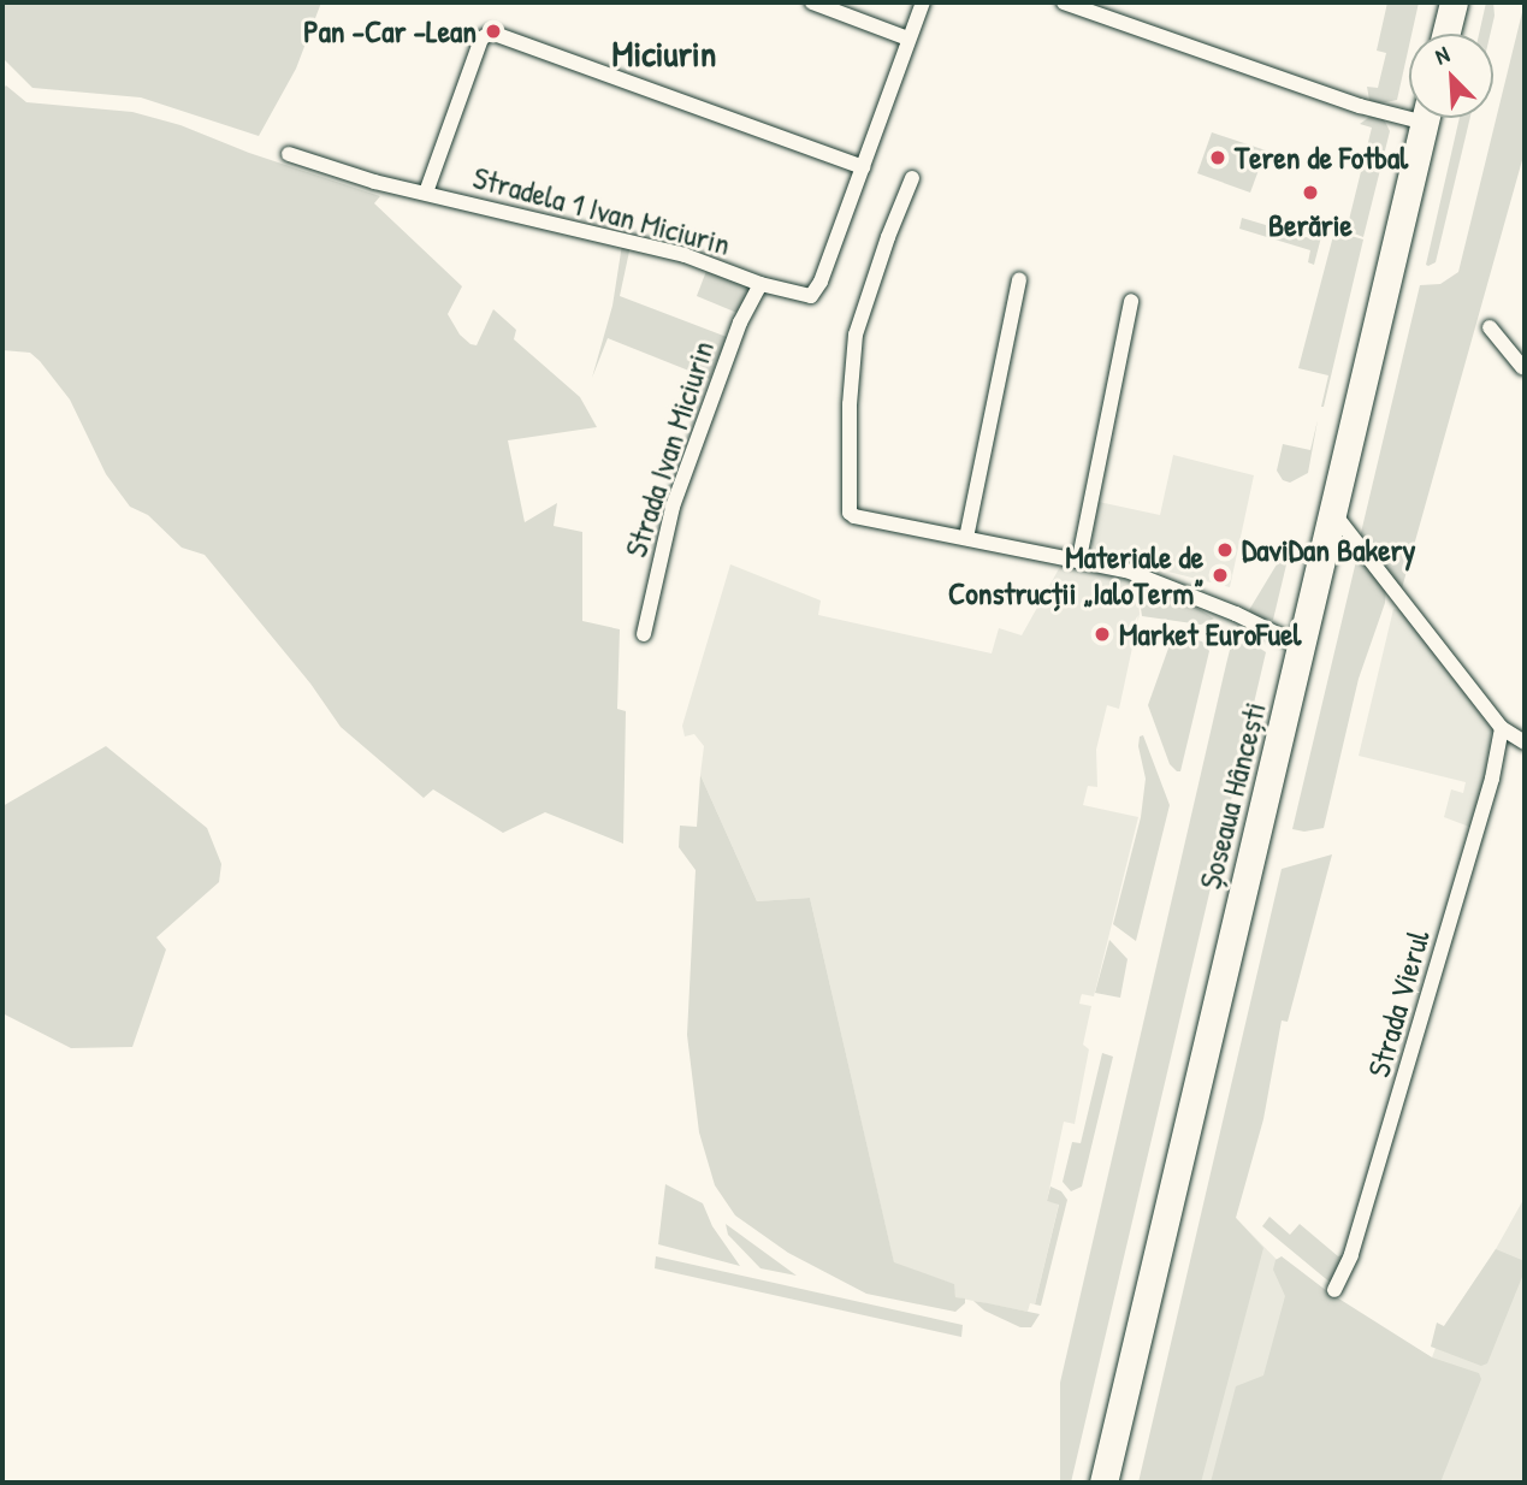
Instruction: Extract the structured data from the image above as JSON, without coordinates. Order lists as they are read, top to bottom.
{
  "streets": {
    "highway": ["Șoseaua Hâncești"],
    "street": ["Stradela 1 Ivan Miciurin", "Strada Ivan Miciurin", "Strada Vierul"]
  },
  "crossings": [
    ["Stradela 1 Ivan Miciurin", "Strada Ivan Miciurin"]
  ],
  "districts": ["Miciurin"],
  "places": [
    "Pan -Car -Lean",
    "Teren de Fotbal",
    "Berărie",
    "DaviDan Bakery",
    "Materiale de Construcții „IaloTerm”",
    "Market EuroFuel"
  ],
  "north": "top left"
}
